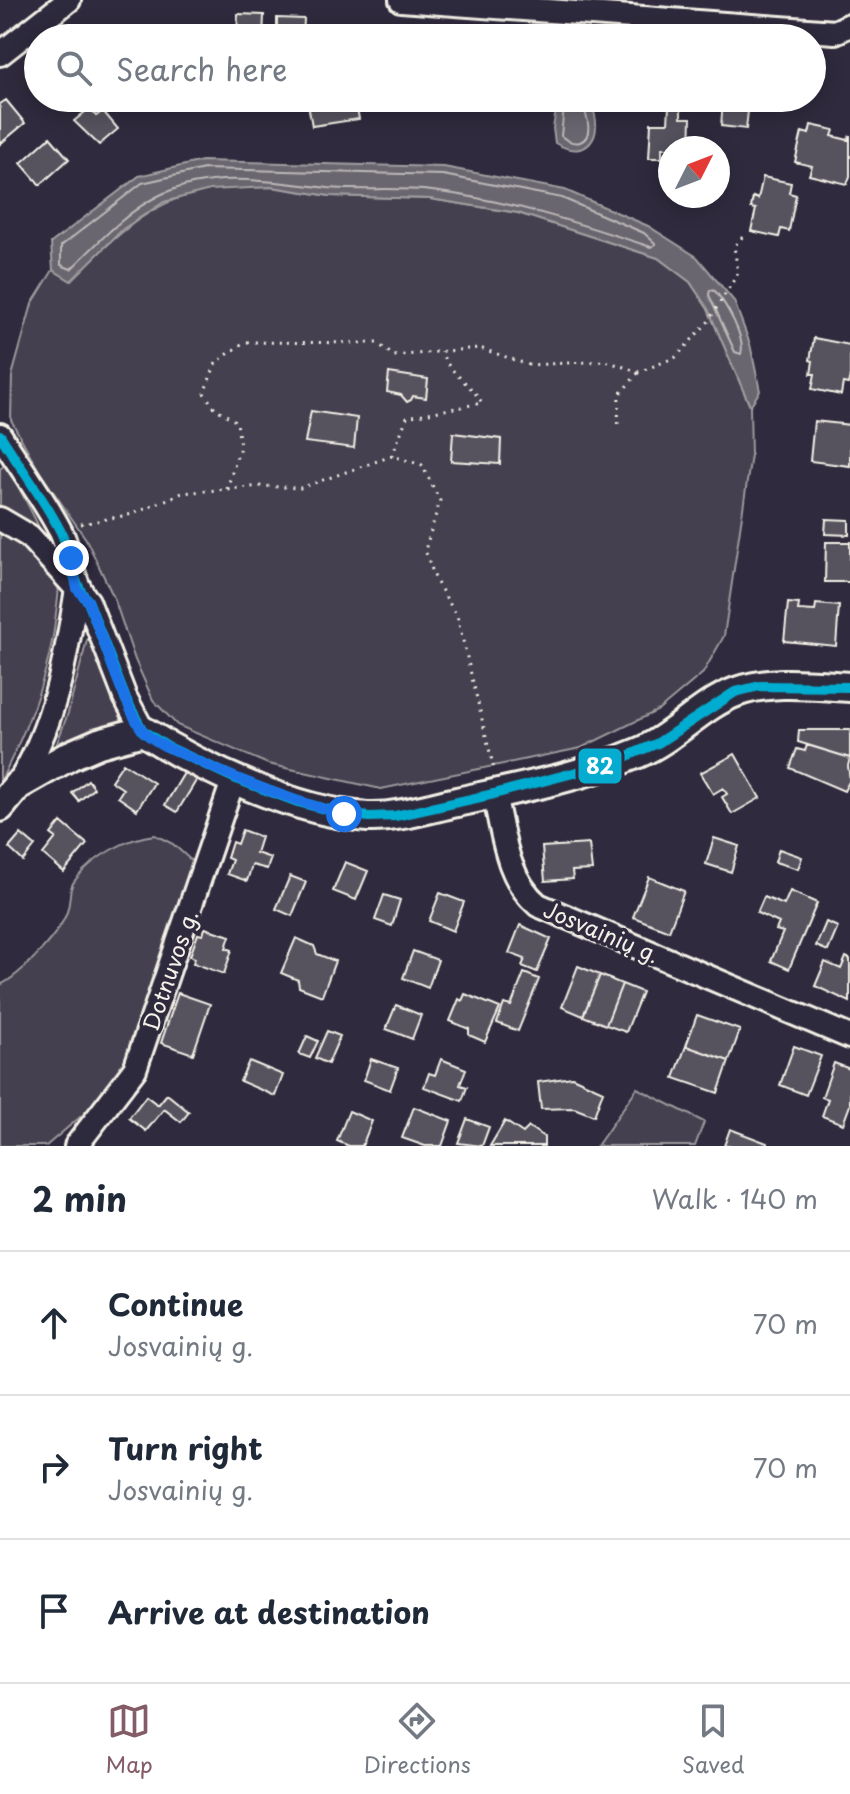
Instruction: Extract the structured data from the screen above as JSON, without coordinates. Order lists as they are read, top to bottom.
{
  "streets": {
    "street": ["Josvainių g.", "Dotnuvos g."]
  },
  "lines": ["transit line 82"],
  "north": "top right",
  "page": {
    "search": "Search here",
    "heading": ["2 min", "Walk · 140 m"],
    "list": [
      ["Continue", "Josvainių g.", "70 m"],
      ["Turn right", "Josvainių g.", "70 m"],
      "Arrive at destination"
    ],
    "nav": ["Map", "Directions", "Saved"]
  }
}
